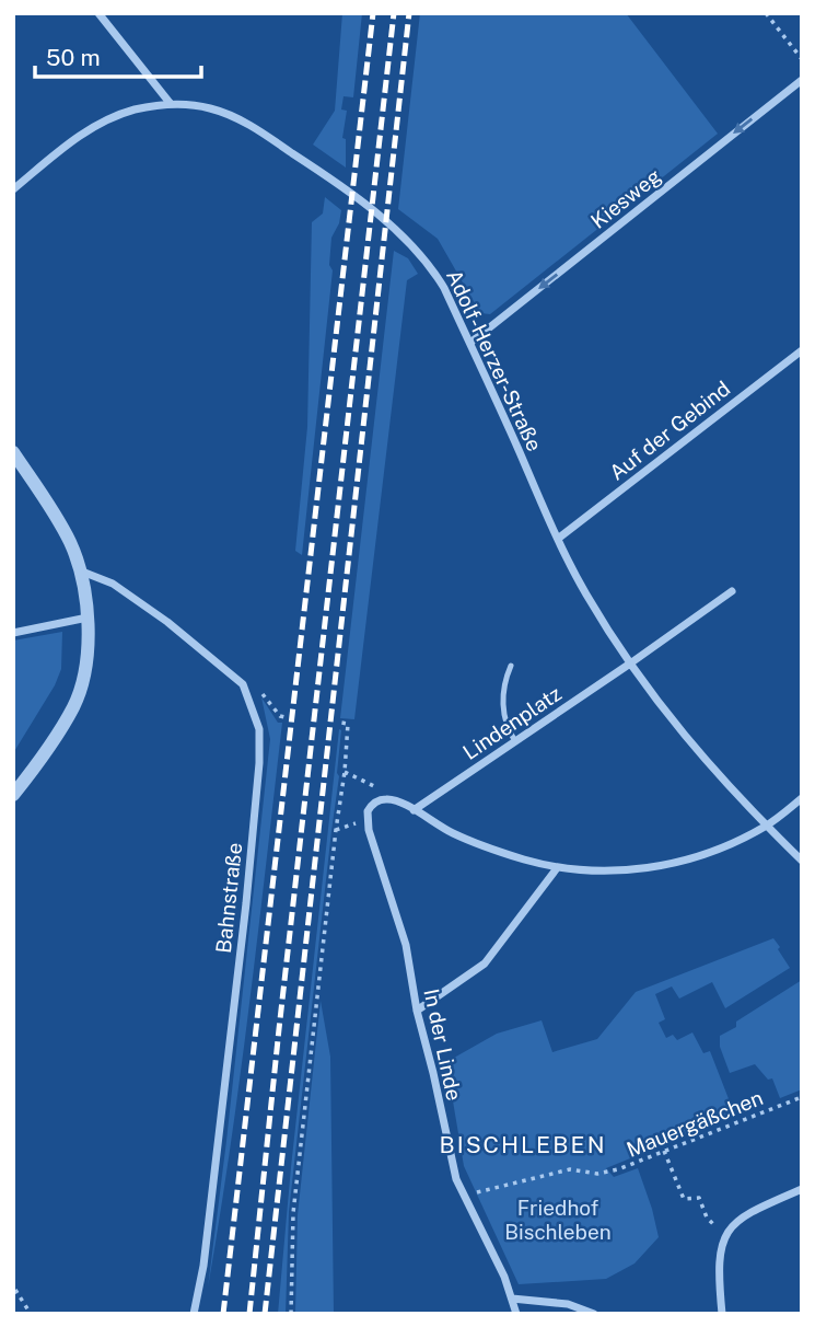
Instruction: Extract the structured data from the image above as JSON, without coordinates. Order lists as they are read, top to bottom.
{
  "streets": {
    "street": [
      "Kiesweg",
      "Adolf-Herzer-Straße",
      "Auf der Gebind",
      "Lindenplatz",
      "Bahnstraße",
      "In der Linde"
    ],
    "path": ["Mauergäßchen"]
  },
  "crossings": [
    ["Kiesweg", "Adolf-Herzer-Straße"],
    ["Adolf-Herzer-Straße", "Auf der Gebind"],
    ["Adolf-Herzer-Straße", "Lindenplatz"],
    ["In der Linde", "Mauergäßchen"]
  ],
  "one_way": ["Kiesweg"],
  "districts": ["BISCHLEBEN"],
  "parks": ["Friedhof Bischleben"],
  "scale_bar": "50 m"
}
